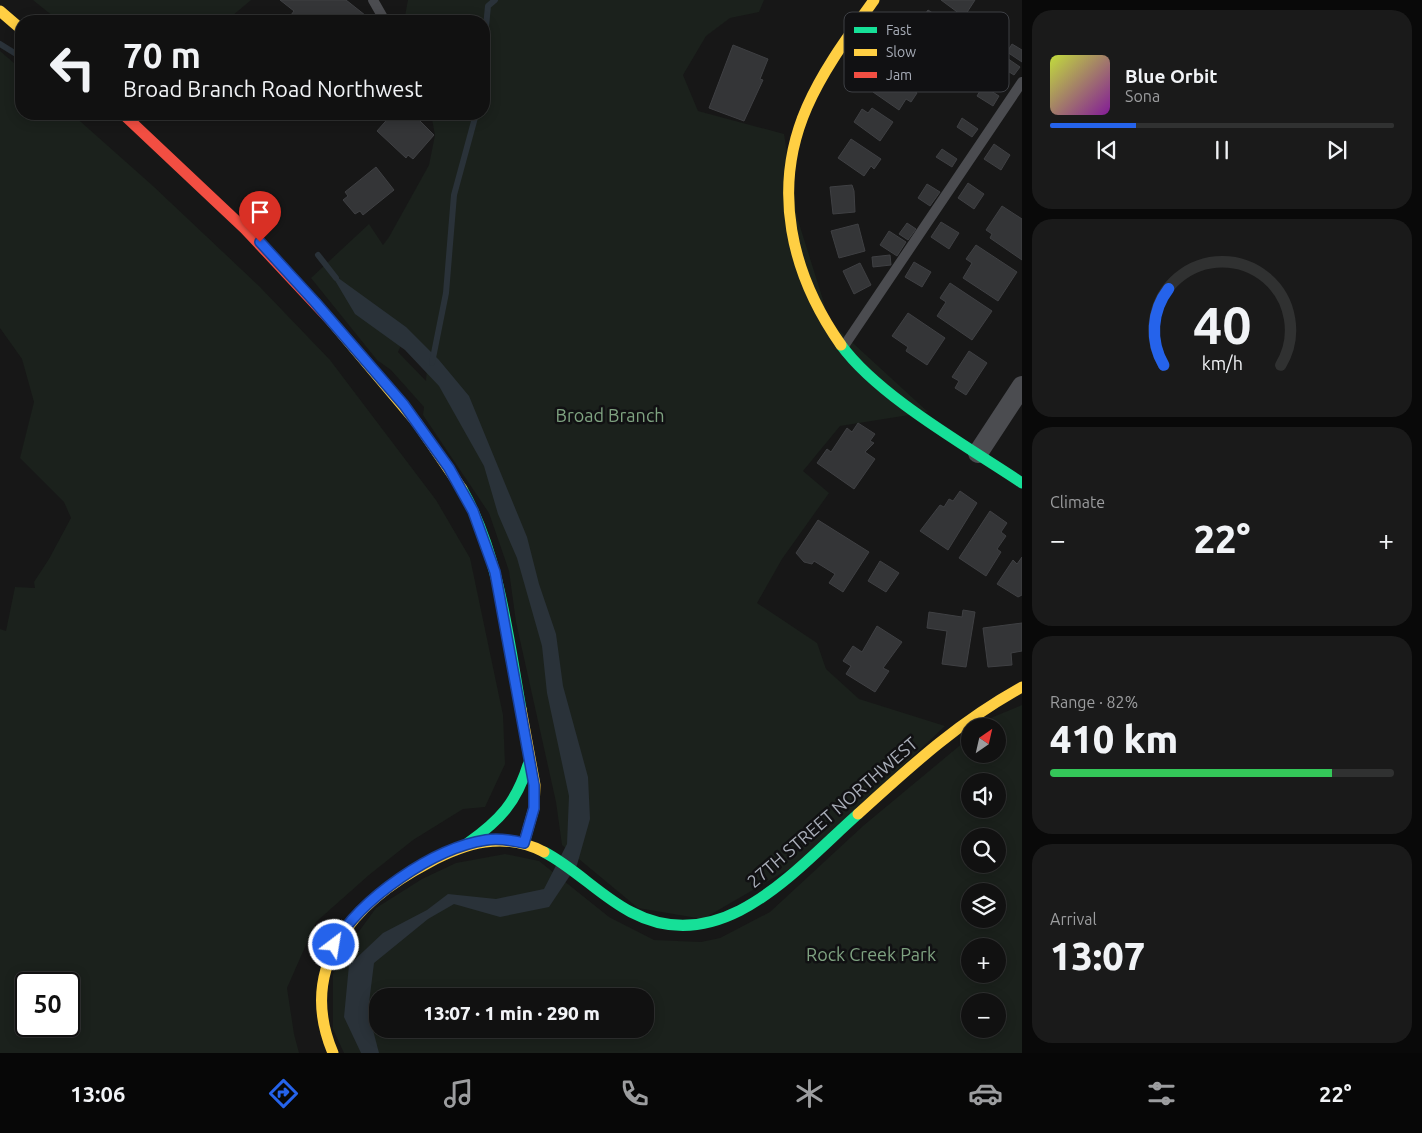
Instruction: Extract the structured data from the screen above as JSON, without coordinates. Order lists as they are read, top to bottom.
{
  "streets": {
    "street": ["27TH STREET NORTHWEST"]
  },
  "parks": ["Broad Branch", "Rock Creek Park"],
  "legend": ["Fast", "Slow", "Jam"],
  "north": "top right",
  "page": {
    "turn": ["70 m", "Broad Branch Road Northwest"],
    "song": ["Blue Orbit", "Sona"],
    "tile": [
      "Climate",
      ["Range · 82%", "410 km"],
      ["Arrival", "13:07"]
    ],
    "heat": ["−", "22°", "+"],
    "map_buttons": ["+", "−"],
    "limit": "50",
    "trip": "13:07 · 1 min · 290 m",
    "tabs": ["13:06", "22°"],
    "gauge": ["40", "km/h"]
  }
}
